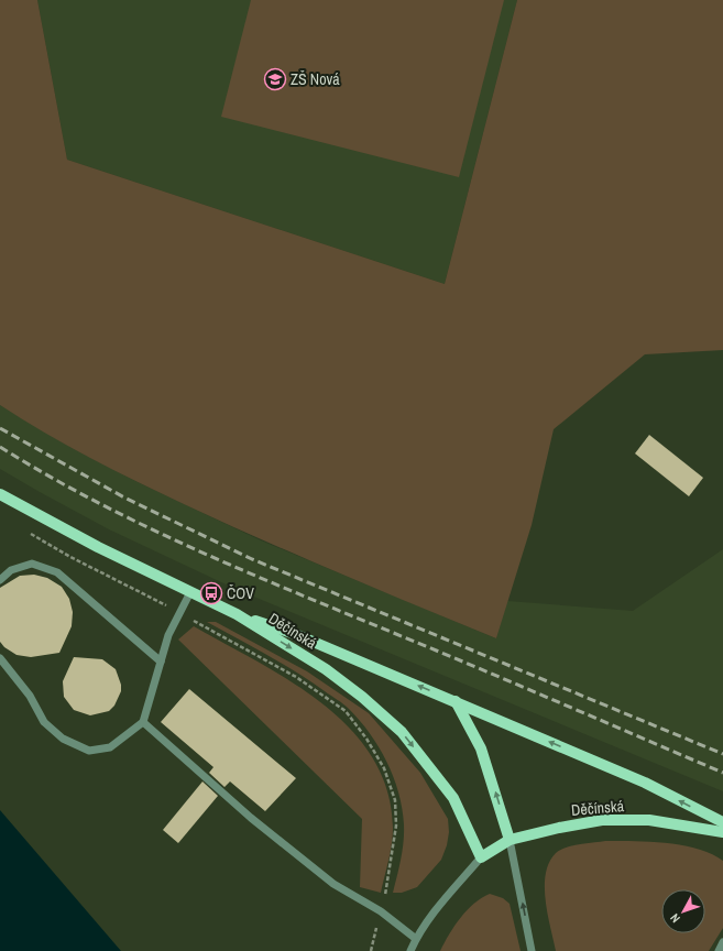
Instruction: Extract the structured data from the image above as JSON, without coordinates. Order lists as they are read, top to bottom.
{
  "streets": {
    "main road": ["Děčínská"]
  },
  "places": {
    "school or university": ["ZŠ Nová"],
    "bus stop": ["ČOV"]
  },
  "north": "bottom left"
}
